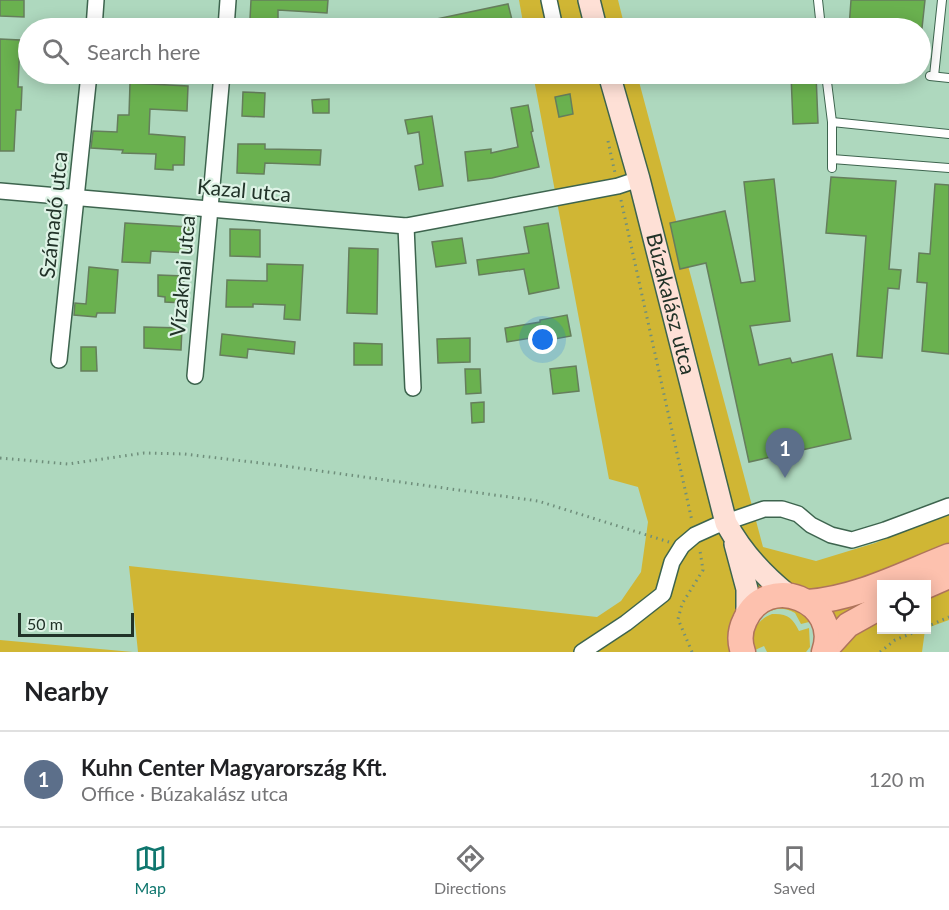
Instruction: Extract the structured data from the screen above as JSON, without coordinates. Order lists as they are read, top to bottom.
{
  "streets": {
    "street": [
      "Kazal utca",
      "Számadó utca",
      "Vízaknai utca",
      "Búzakalász utca"
    ]
  },
  "crossings": [
    ["Kazal utca", "Számadó utca"],
    ["Kazal utca", "Vízaknai utca"],
    ["Kazal utca", "Búzakalász utca"]
  ],
  "scale_bar": "50 m",
  "page": {
    "search": "Search here",
    "pins": "1",
    "scale": "50 m",
    "heading": "Nearby",
    "list": [
      {
        "mark": "1",
        "name": "Kuhn Center Magyarország Kft.",
        "note": "Office · Búzakalász utca",
        "value": "120 m"
      }
    ],
    "nav": ["Map", "Directions", "Saved"]
  }
}
